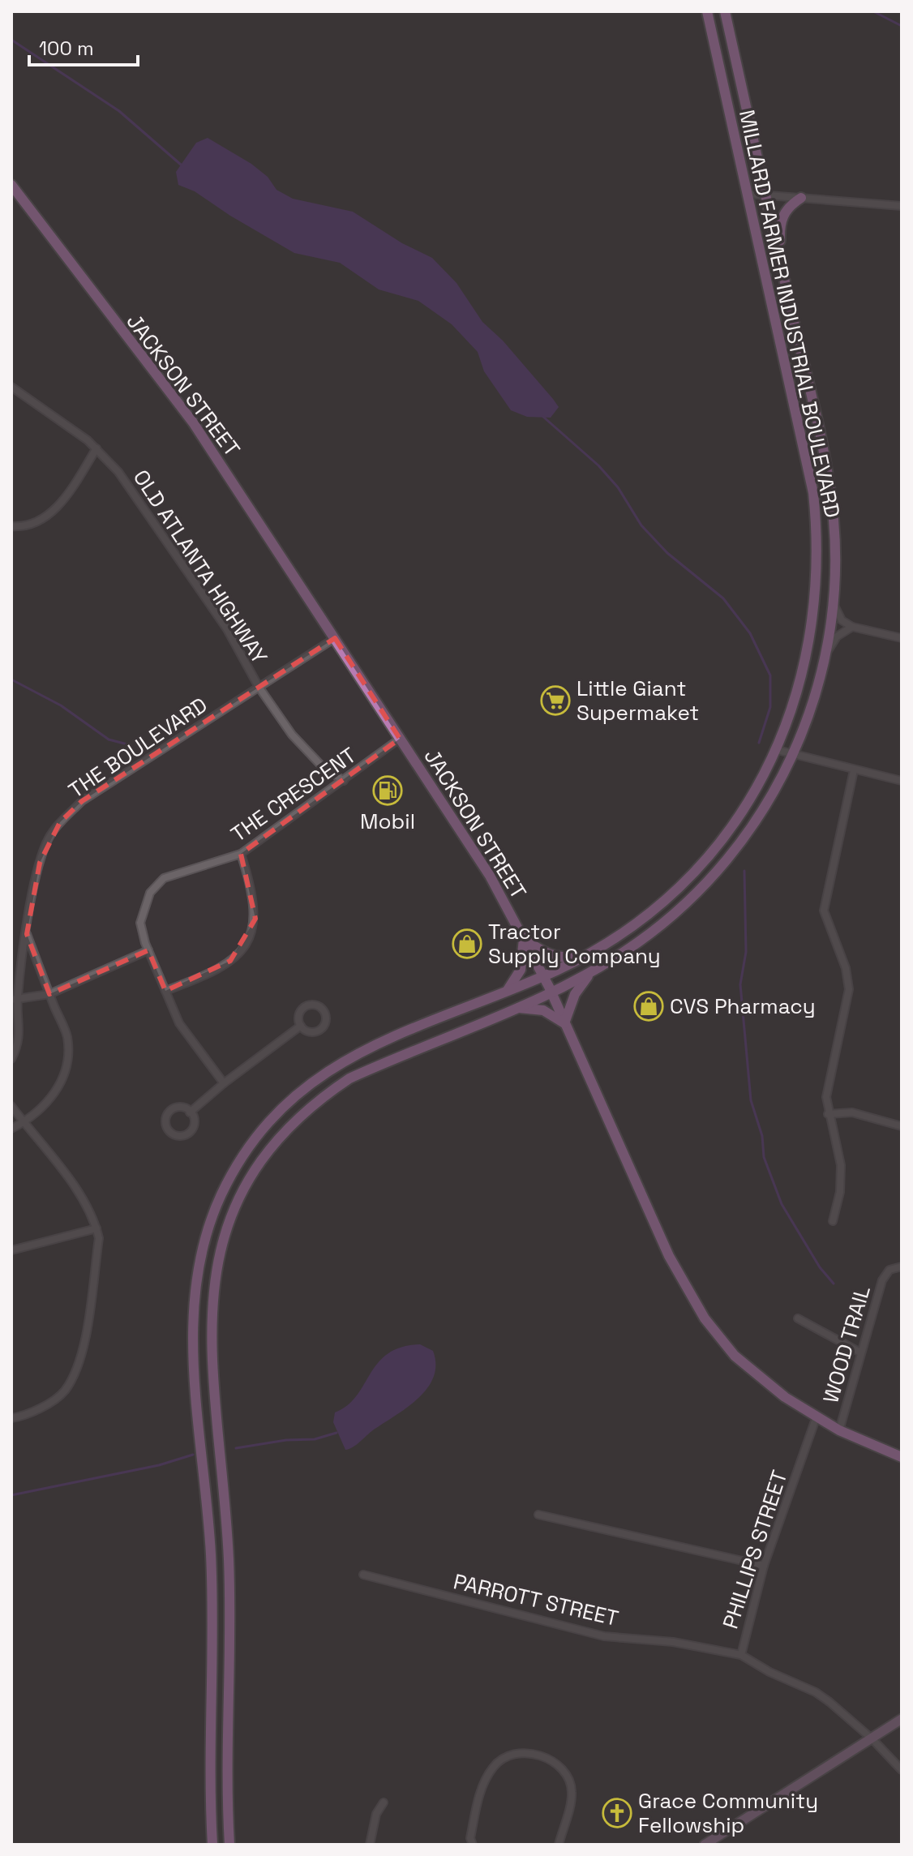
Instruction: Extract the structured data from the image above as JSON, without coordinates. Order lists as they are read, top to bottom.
{
  "streets": {
    "main road": ["MILLARD FARMER INDUSTRIAL BOULEVARD", "JACKSON STREET"],
    "street": [
      "OLD ATLANTA HIGHWAY",
      "THE BOULEVARD",
      "THE CRESCENT",
      "WOOD TRAIL",
      "PHILLIPS STREET",
      "PARROTT STREET"
    ]
  },
  "crossings": [
    ["MILLARD FARMER INDUSTRIAL BOULEVARD", "JACKSON STREET"],
    ["JACKSON STREET", "THE BOULEVARD"],
    ["JACKSON STREET", "THE CRESCENT"],
    ["JACKSON STREET", "WOOD TRAIL"],
    ["JACKSON STREET", "PHILLIPS STREET"],
    ["OLD ATLANTA HIGHWAY", "THE BOULEVARD"],
    ["OLD ATLANTA HIGHWAY", "THE CRESCENT"],
    ["PHILLIPS STREET", "PARROTT STREET"]
  ],
  "places": {
    "supermarket": ["Little Giant Supermaket"],
    "fuel station": ["Mobil"],
    "shop": ["Tractor Supply Company", "CVS Pharmacy"],
    "church": ["Grace Community Fellowship"]
  },
  "scale_bar": "100 m"
}
